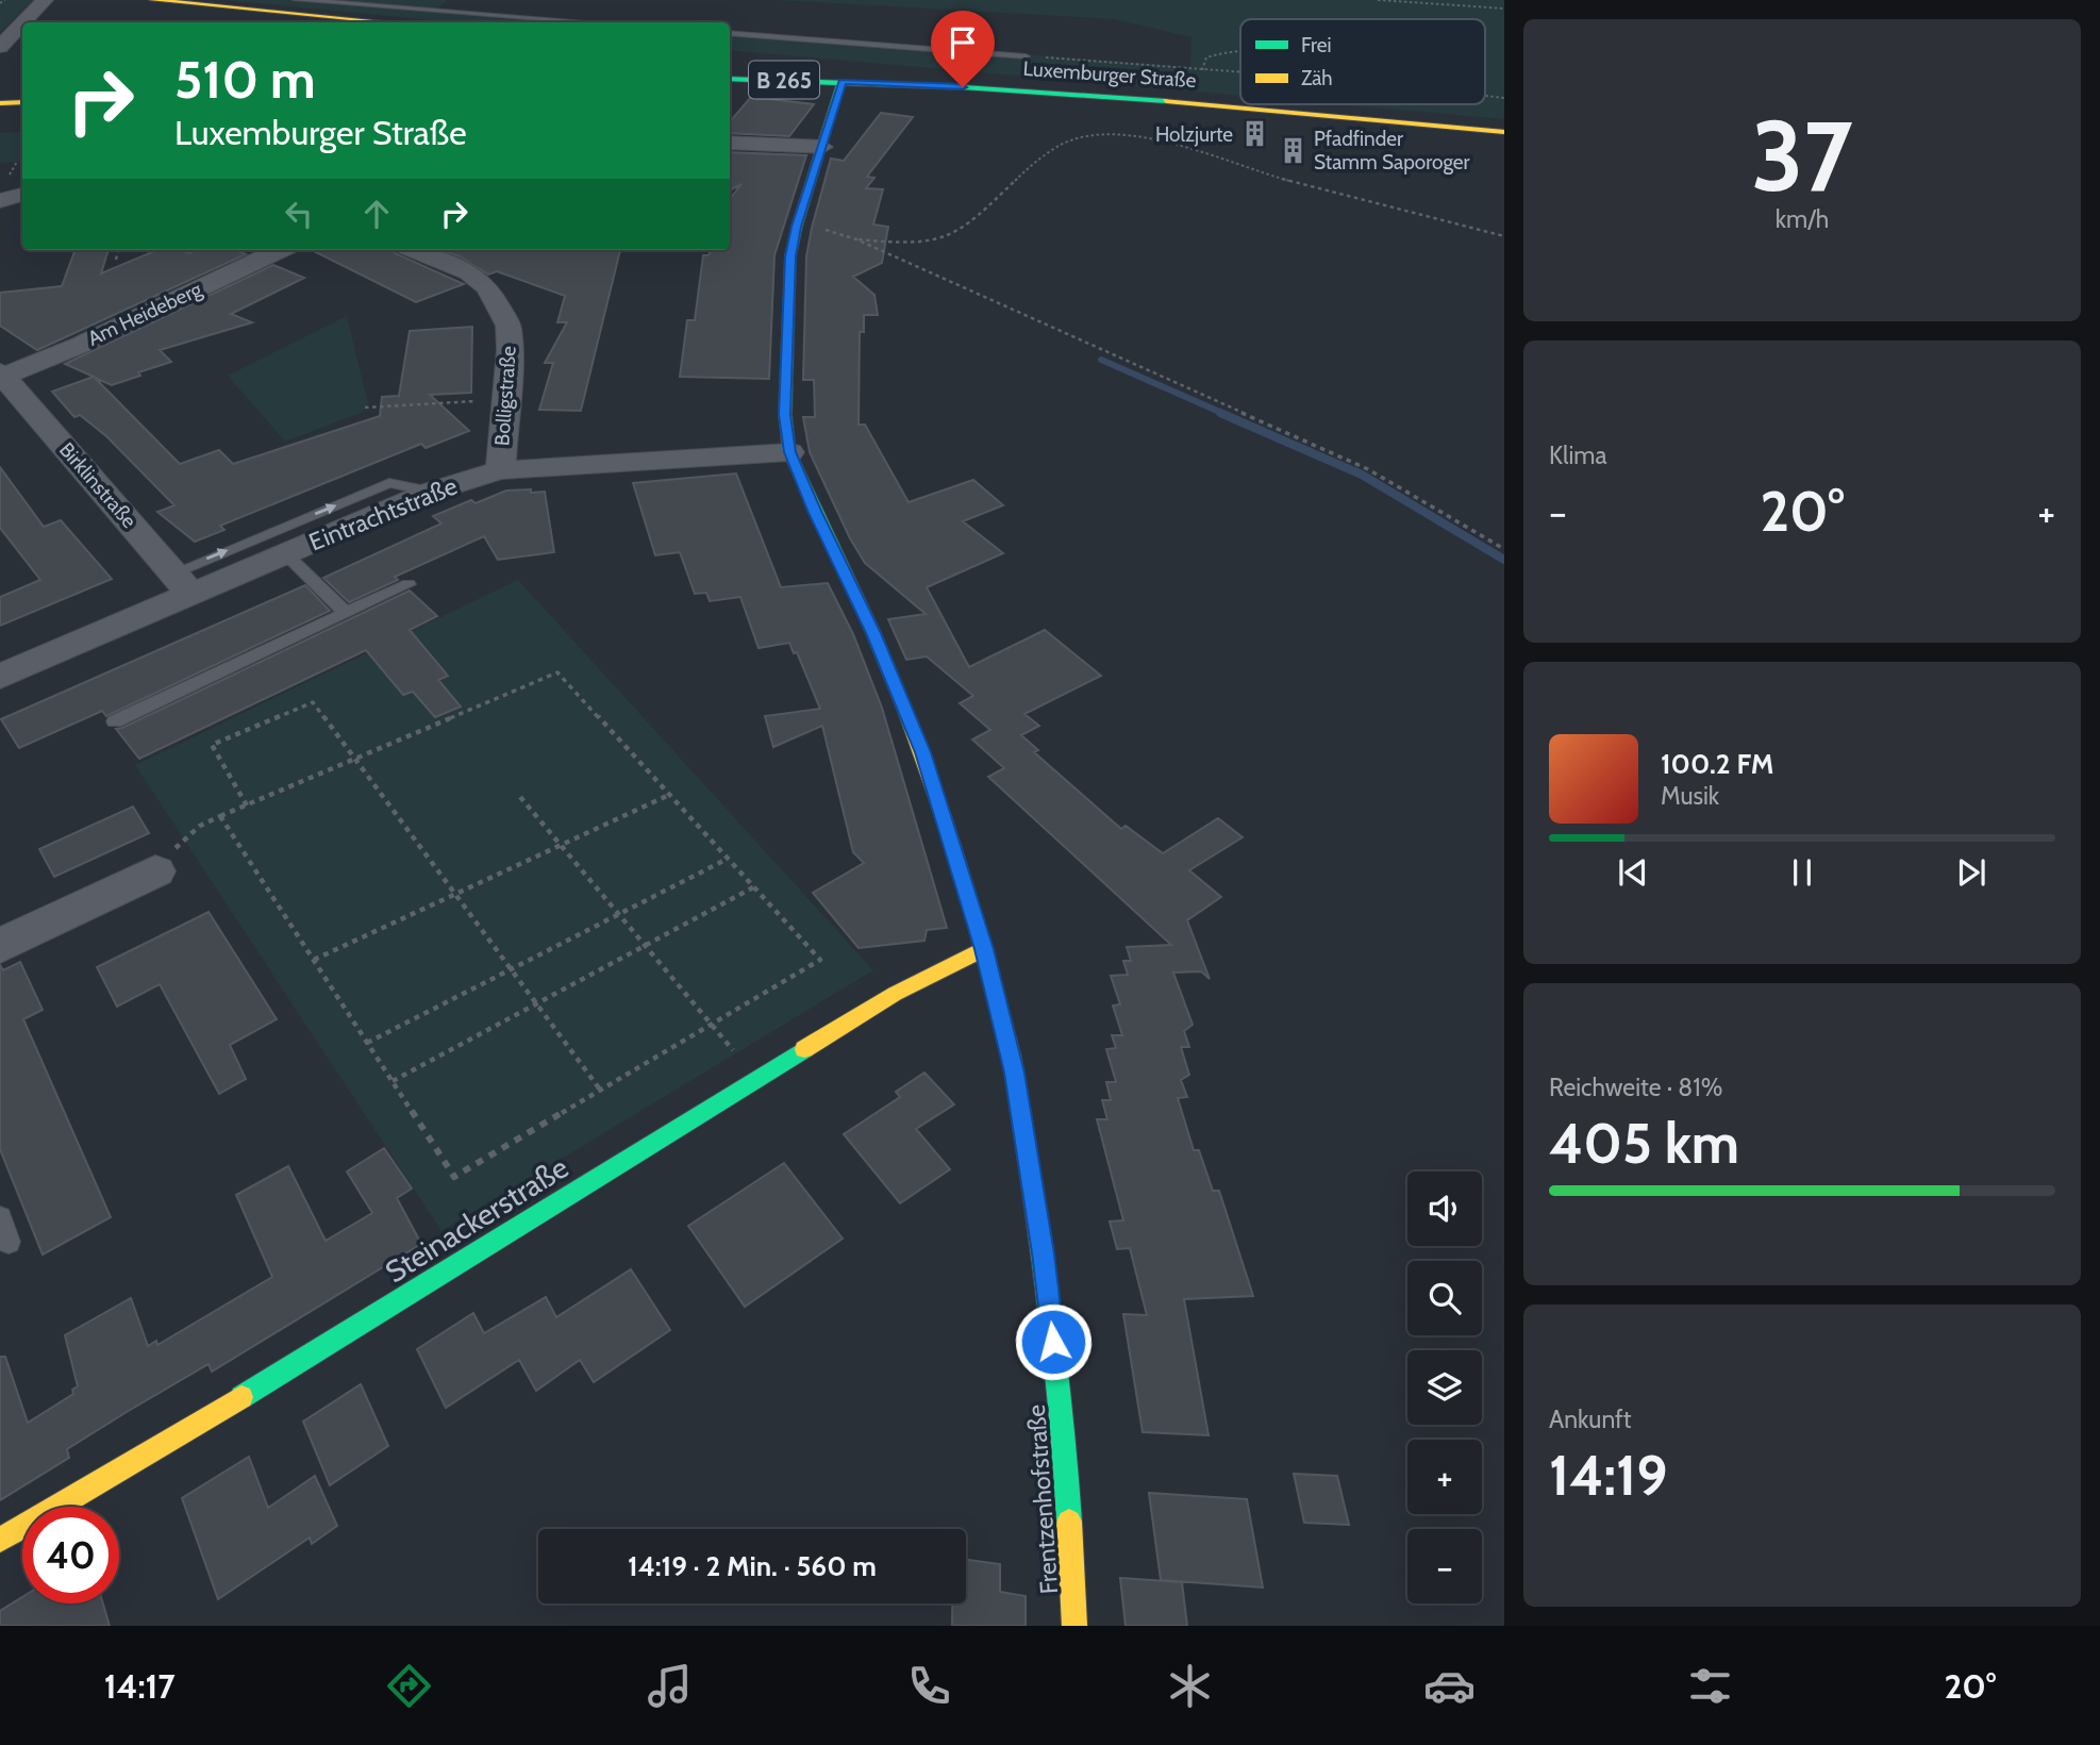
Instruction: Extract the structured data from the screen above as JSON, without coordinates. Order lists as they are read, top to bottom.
{
  "streets": {
    "street": [
      "Luxemburger Straße",
      "B 265",
      "Am Heideberg",
      "Bolligstraße",
      "Birklinstraße",
      "Eintrachtstraße",
      "Steinackerstraße",
      "Frentzenhofstraße"
    ]
  },
  "crossings": [
    ["Luxemburger Straße", "Frentzenhofstraße"],
    ["Am Heideberg", "Birklinstraße"],
    ["Bolligstraße", "Eintrachtstraße"],
    ["Birklinstraße", "Eintrachtstraße"],
    ["Eintrachtstraße", "Frentzenhofstraße"],
    ["Steinackerstraße", "Frentzenhofstraße"]
  ],
  "places": {
    "building": ["Holzjurte", "Pfadfinder Stamm Saporoger"]
  },
  "legend": ["Frei", "Zäh"],
  "page": {
    "tile": [
      ["37", "km/h"],
      "Klima",
      ["Reichweite · 81%", "405 km"],
      ["Ankunft", "14:19"]
    ],
    "turn": ["510 m", "Luxemburger Straße"],
    "heat": ["−", "20°", "+"],
    "song": ["100.2 FM", "Musik"],
    "map_buttons": ["+", "−"],
    "limit": "40",
    "trip": "14:19 · 2 Min. · 560 m",
    "tabs": ["14:17", "20°"]
  }
}
